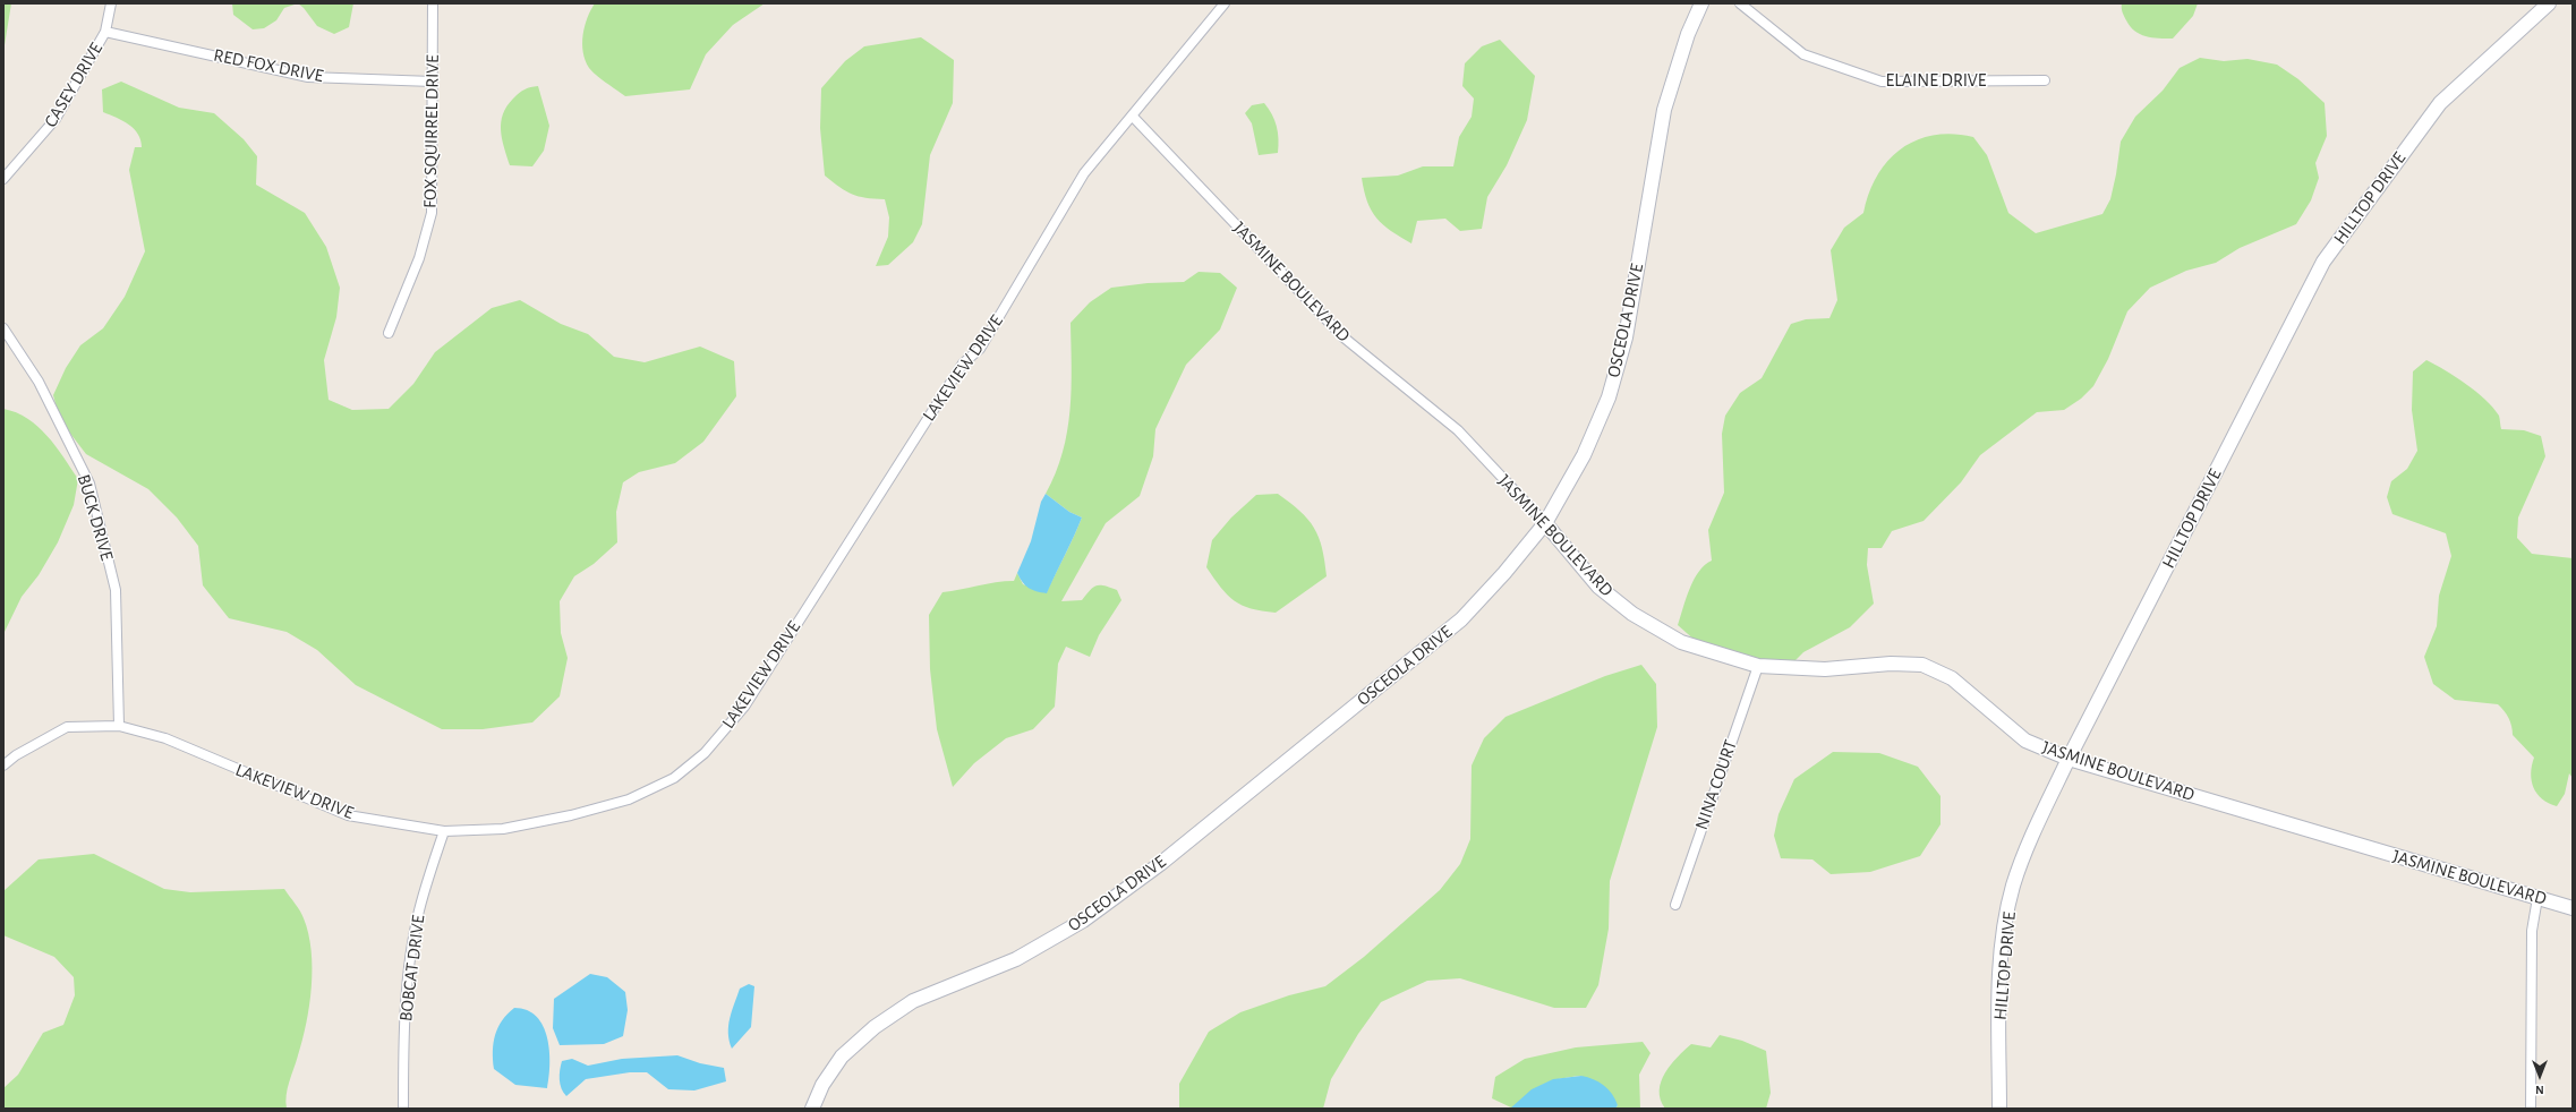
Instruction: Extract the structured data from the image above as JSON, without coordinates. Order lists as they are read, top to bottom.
{
  "streets": {
    "street": [
      "RED FOX DRIVE",
      "ELAINE DRIVE",
      "CASEY DRIVE",
      "FOX SQUIRREL DRIVE",
      "HILLTOP DRIVE",
      "JASMINE BOULEVARD",
      "OSCEOLA DRIVE",
      "LAKEVIEW DRIVE",
      "BUCK DRIVE",
      "NINA COURT",
      "BOBCAT DRIVE"
    ]
  },
  "crossings": [
    ["RED FOX DRIVE", "CASEY DRIVE"],
    ["RED FOX DRIVE", "FOX SQUIRREL DRIVE"],
    ["HILLTOP DRIVE", "JASMINE BOULEVARD"],
    ["JASMINE BOULEVARD", "OSCEOLA DRIVE"],
    ["JASMINE BOULEVARD", "LAKEVIEW DRIVE"],
    ["JASMINE BOULEVARD", "NINA COURT"],
    ["LAKEVIEW DRIVE", "BUCK DRIVE"],
    ["LAKEVIEW DRIVE", "BOBCAT DRIVE"]
  ],
  "north": "bottom"
}
